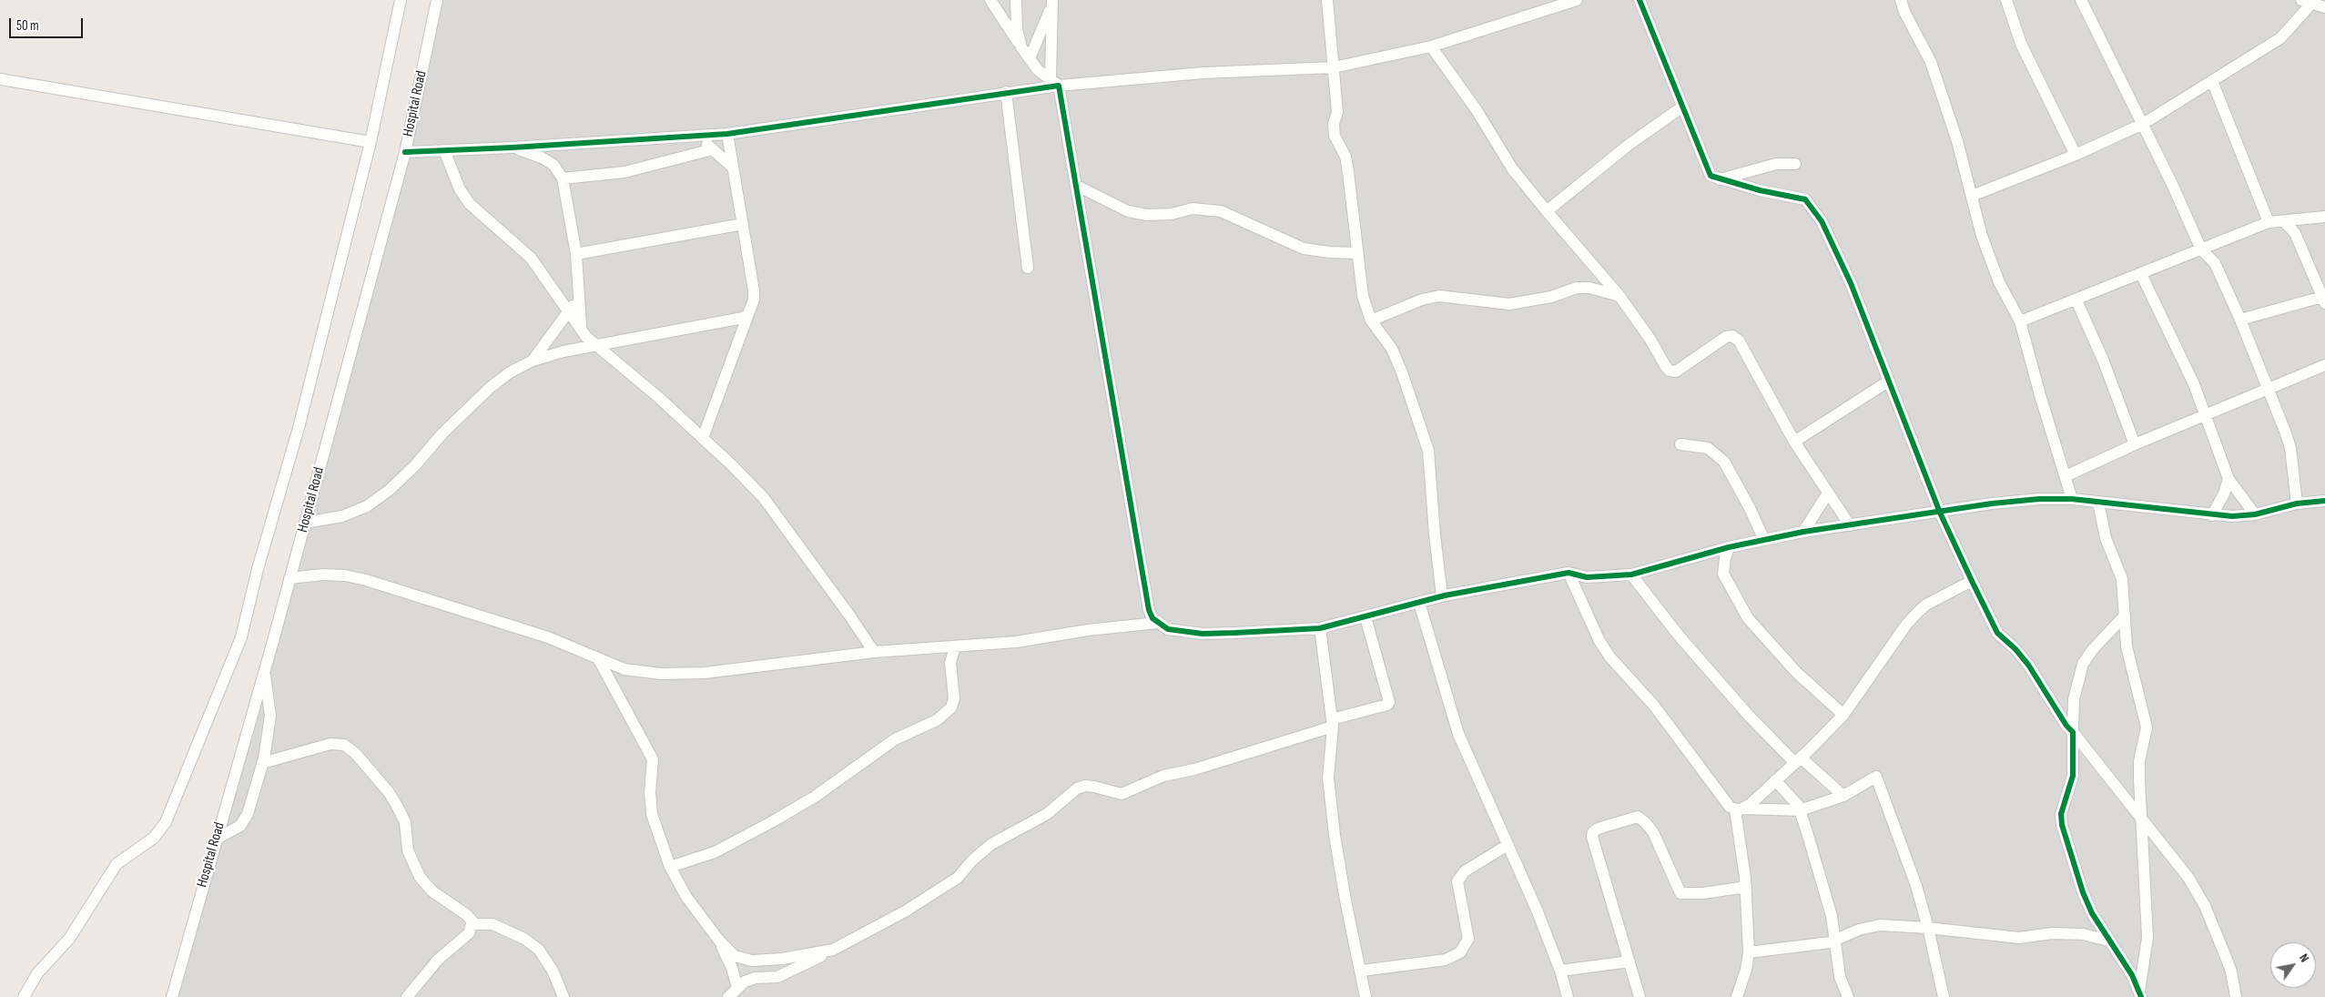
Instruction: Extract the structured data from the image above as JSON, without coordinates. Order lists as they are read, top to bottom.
{
  "streets": {
    "street": ["Hospital Road"]
  },
  "scale_bar": "50 m",
  "north": "top right"
}
